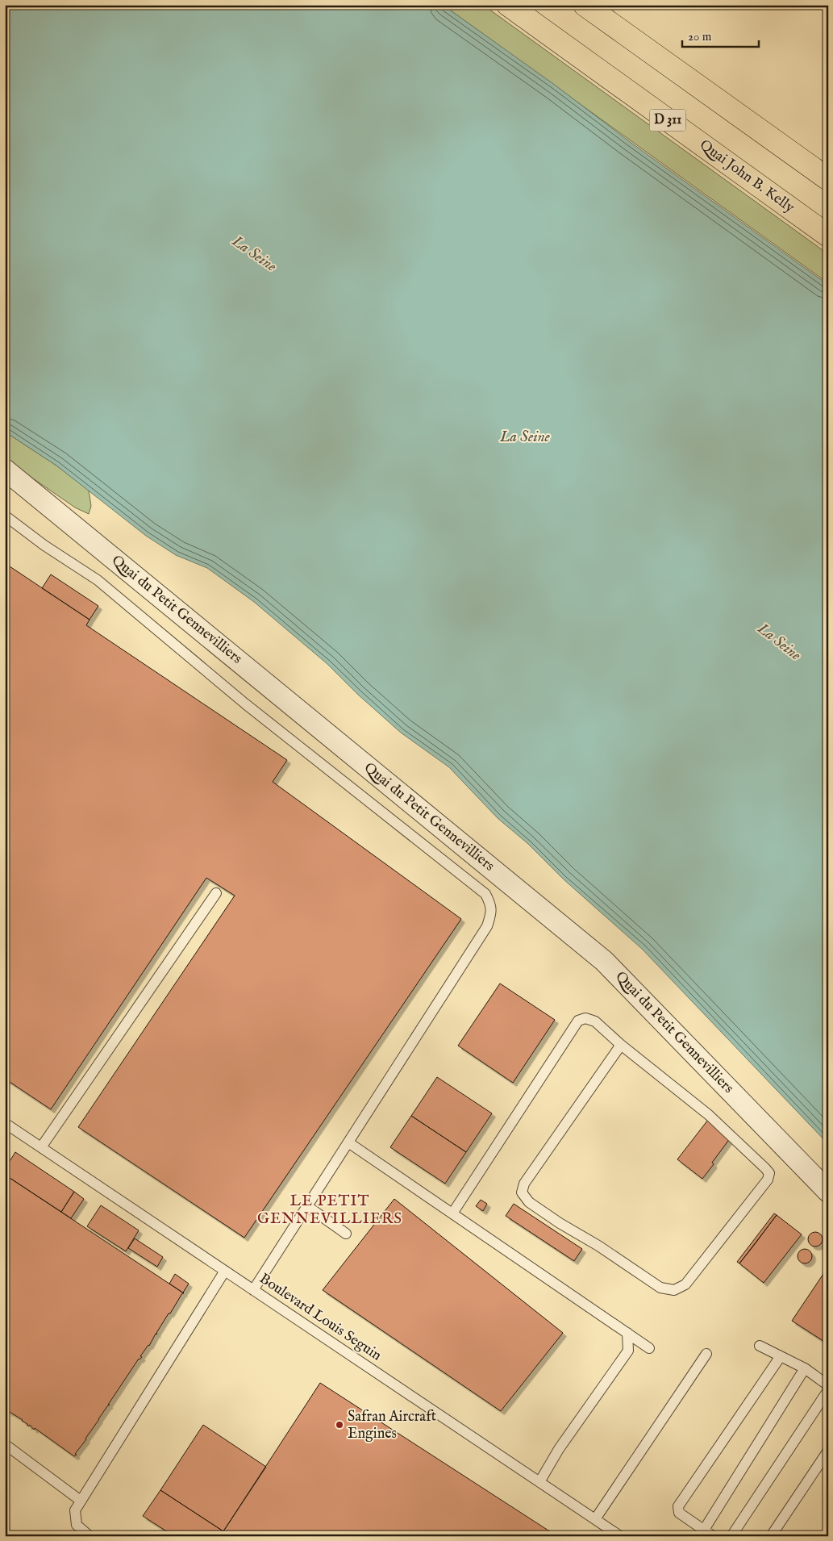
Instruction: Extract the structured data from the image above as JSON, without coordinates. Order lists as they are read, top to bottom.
{
  "streets": {
    "main road": ["D 311", "Quai John B. Kelly"],
    "street": ["Quai du Petit Gennevilliers"],
    "lane": ["Boulevard Louis Seguin"]
  },
  "districts": ["LE PETIT GENNEVILLIERS"],
  "water": ["La Seine"],
  "places": ["Safran Aircraft Engines"],
  "scale_bar": "20 m"
}
